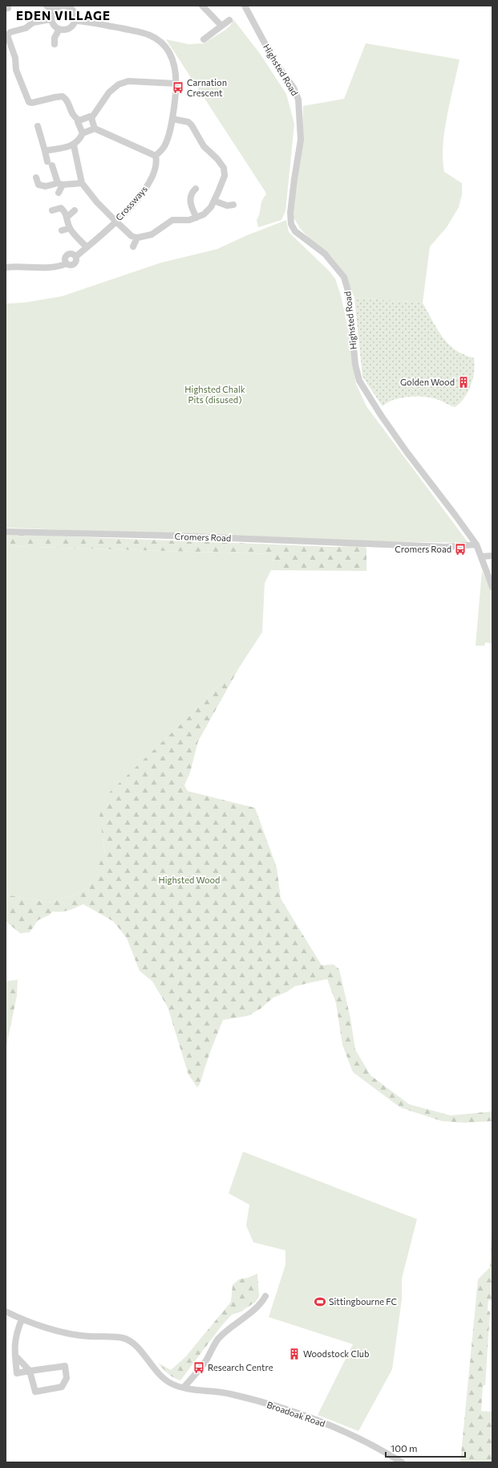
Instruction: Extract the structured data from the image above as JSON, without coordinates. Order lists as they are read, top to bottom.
{
  "streets": {
    "street": [
      "Highsted Road",
      "Crossways",
      "Cromers Road",
      "Broadoak Road"
    ]
  },
  "crossings": [
    ["Highsted Road", "Cromers Road"]
  ],
  "districts": ["EDEN VILLAGE"],
  "parks": ["Highsted Chalk Pits (disused)", "Highsted Wood"],
  "places": {
    "bus stop": ["Carnation Crescent", "Cromers Road", "Research Centre"],
    "building": ["Golden Wood", "Woodstock Club"],
    "sports": ["Sittingbourne FC"]
  },
  "scale_bar": "100 m"
}
